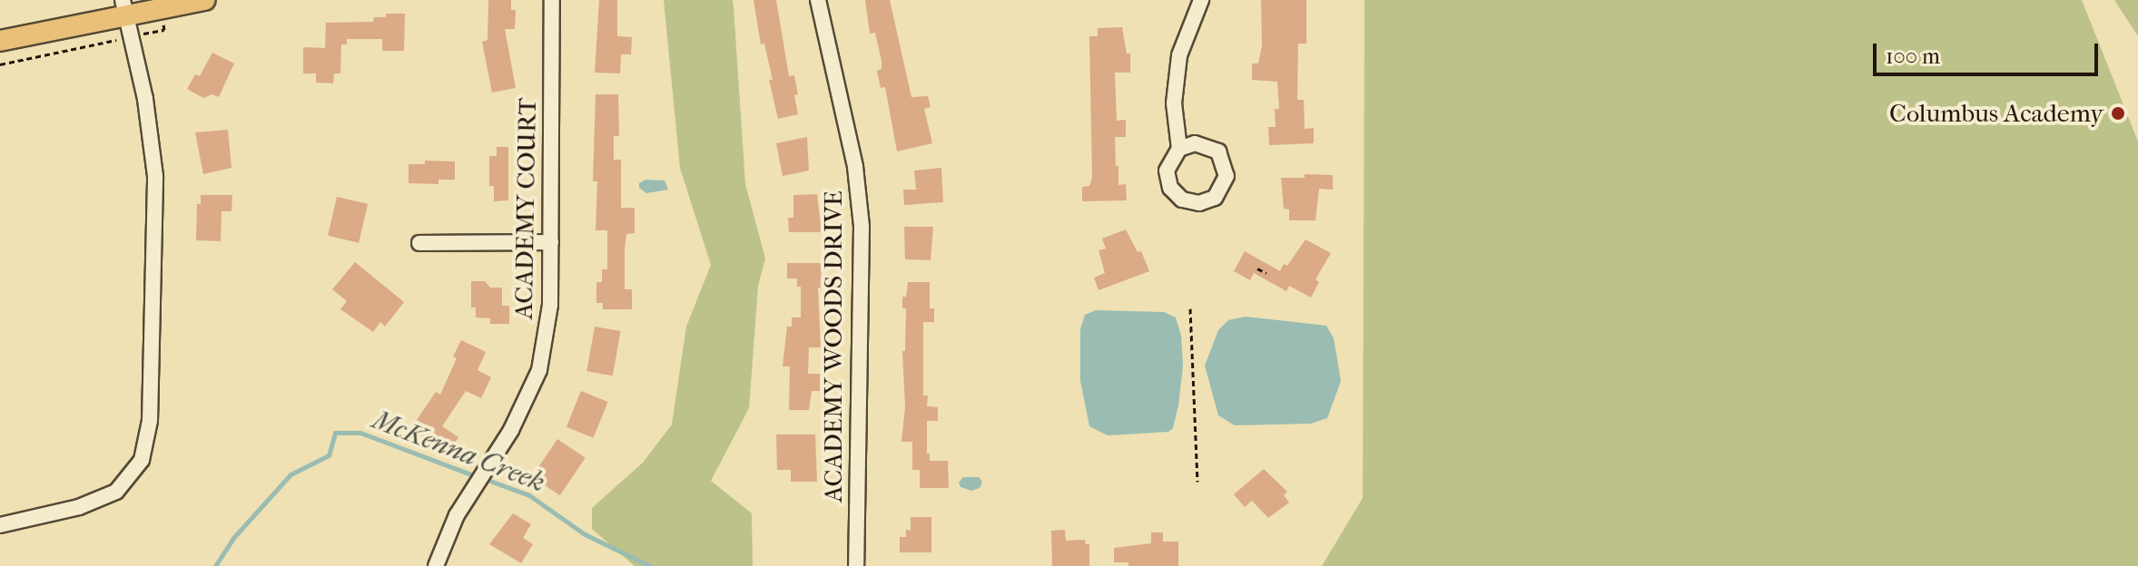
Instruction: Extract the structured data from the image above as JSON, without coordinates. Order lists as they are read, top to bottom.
{
  "streets": {
    "street": ["ACADEMY COURT", "ACADEMY WOODS DRIVE"]
  },
  "water": ["McKenna Creek"],
  "places": ["Columbus Academy"],
  "scale_bar": "100 m"
}
